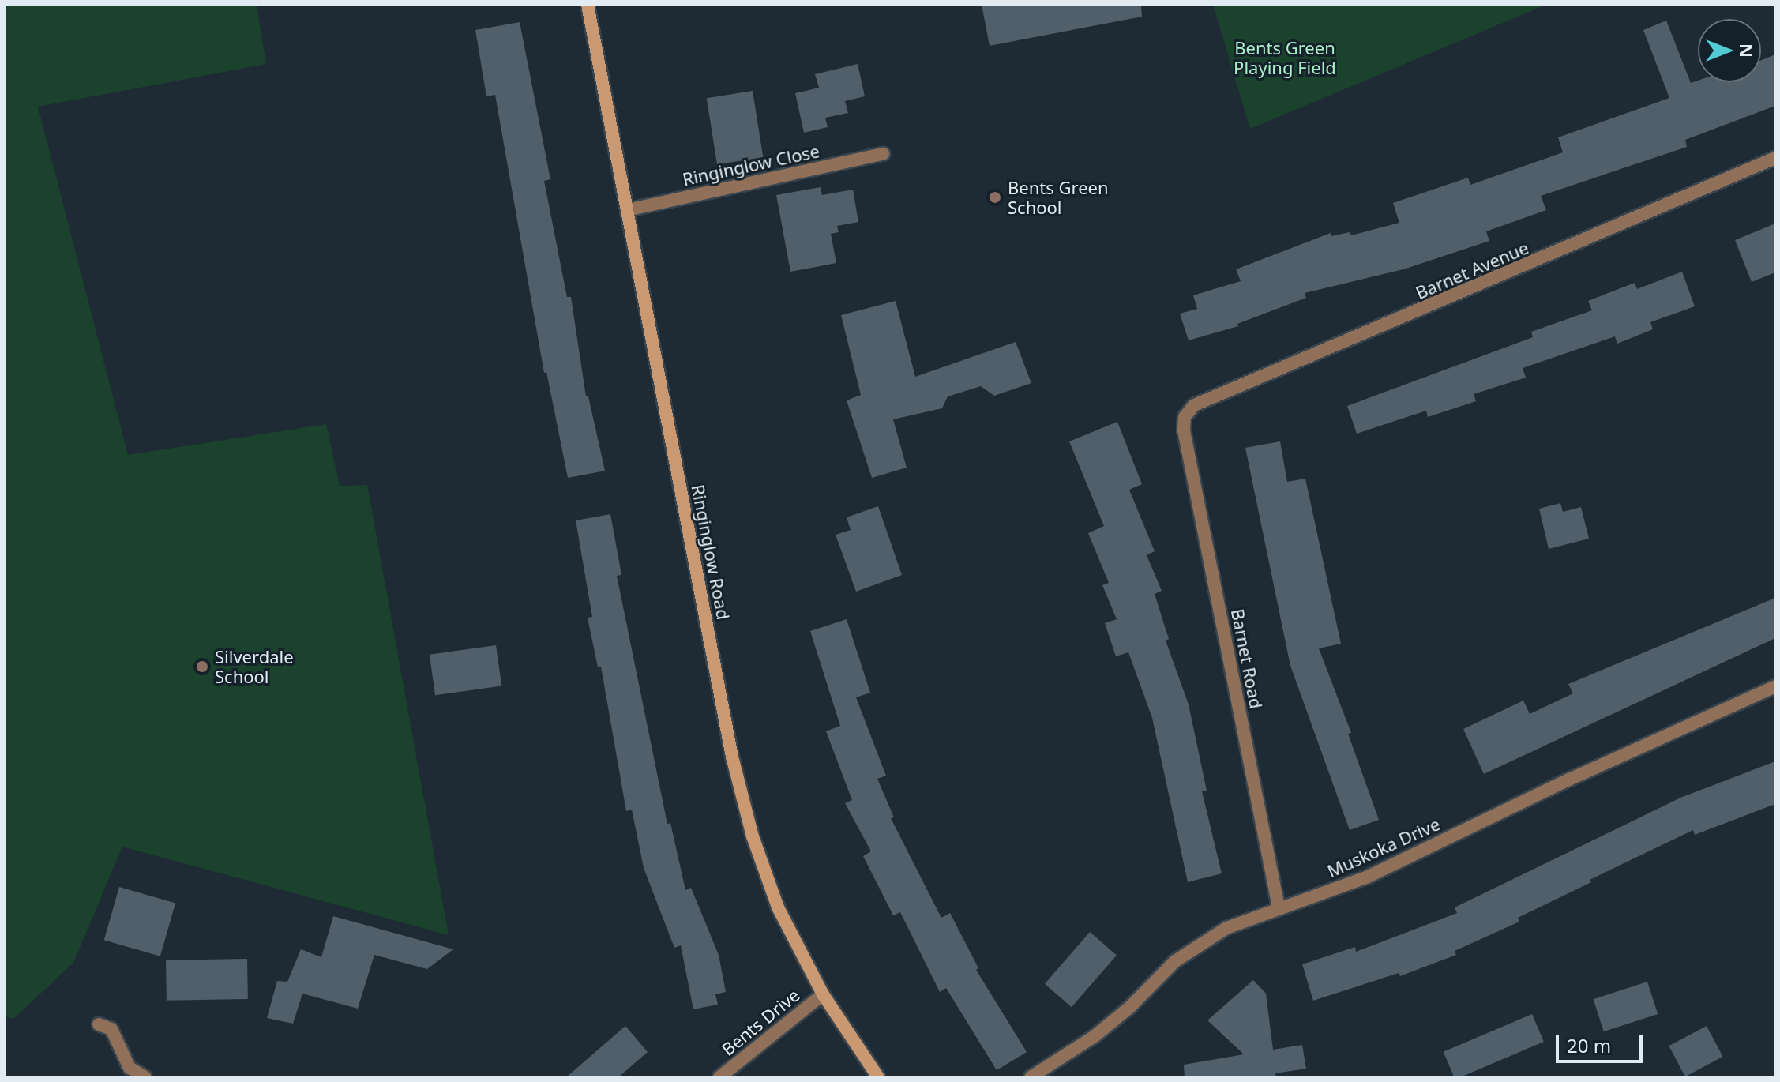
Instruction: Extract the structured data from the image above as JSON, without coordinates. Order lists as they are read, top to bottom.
{
  "streets": {
    "street": [
      "Ringinglow Close",
      "Barnet Avenue",
      "Ringinglow Road",
      "Barnet Road",
      "Muskoka Drive",
      "Bents Drive"
    ]
  },
  "crossings": [
    ["Ringinglow Close", "Ringinglow Road"],
    ["Barnet Avenue", "Barnet Road"],
    ["Ringinglow Road", "Bents Drive"],
    ["Barnet Road", "Muskoka Drive"]
  ],
  "parks": ["Bents Green Playing Field"],
  "places": ["Bents Green School", "Silverdale School"],
  "scale_bar": "20 m",
  "north": "right"
}
